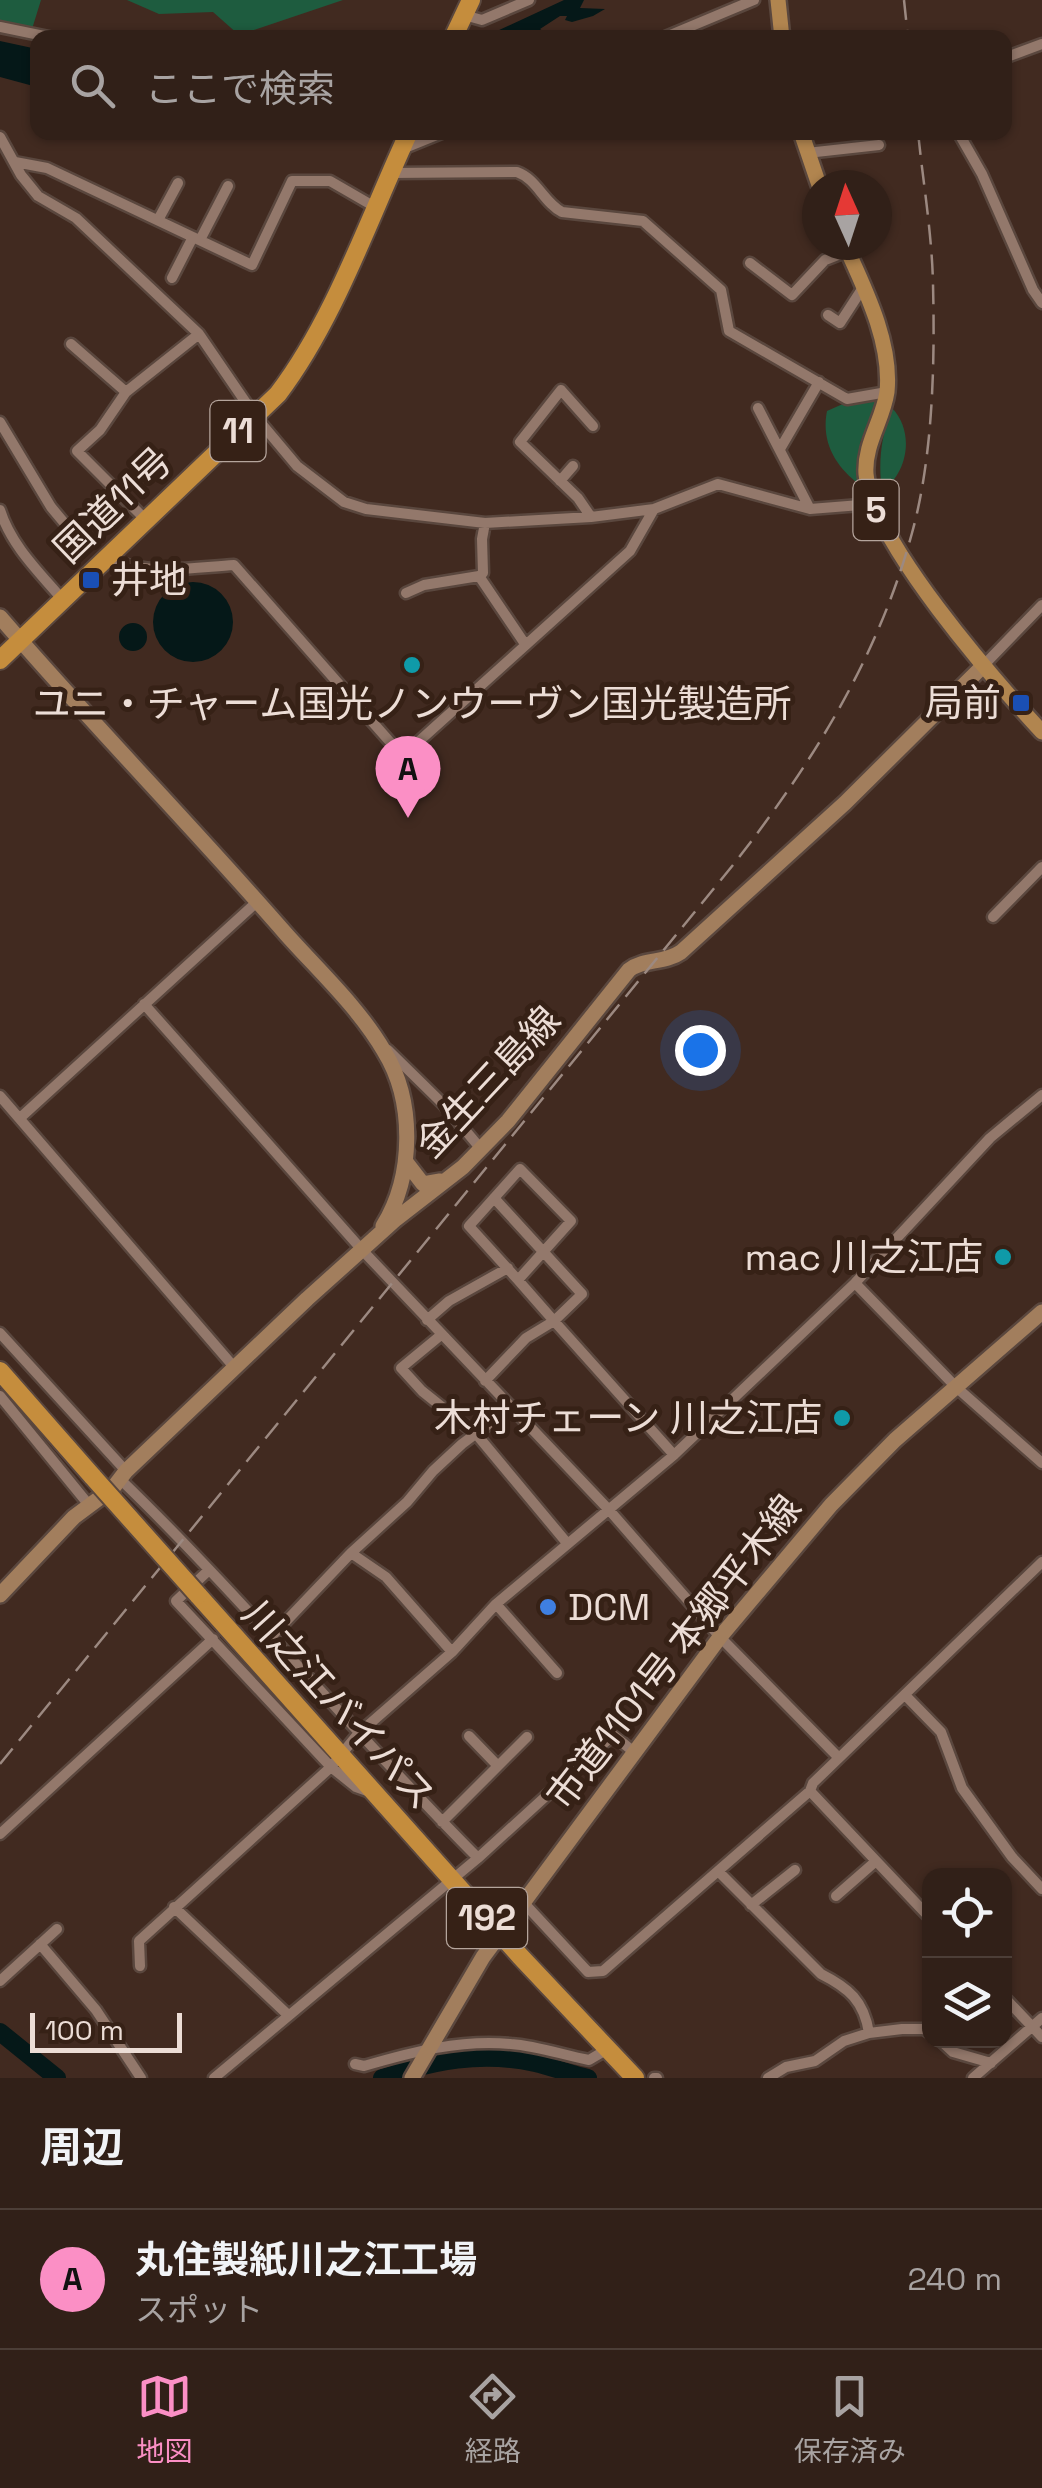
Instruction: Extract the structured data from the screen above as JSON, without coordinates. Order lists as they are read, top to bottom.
{
  "streets": {
    "highway": [
      "11",
      "国道11号",
      "川之江バイパス",
      "192"
    ],
    "main road": ["5"],
    "street": ["金生三島線", "市道1101号 本郷平木線"]
  },
  "crossings": [
    ["5", "金生三島線"],
    ["市道1101号 本郷平木線", "川之江バイパス"]
  ],
  "places": {
    "transit": ["井地", "局前"],
    "other": [
      "ユニ・チャーム国光ノンウーヴン国光製造所",
      "mac 川之江店",
      "木村チェーン 川之江店",
      "DCM"
    ]
  },
  "scale_bar": "100 m",
  "north": "top",
  "page": {
    "search": "ここで検索",
    "pins": "A",
    "scale": "100 m",
    "heading": "周辺",
    "list": [
      {
        "mark": "A",
        "name": "丸住製紙川之江工場",
        "note": "スポット",
        "value": "240 m"
      }
    ],
    "nav": ["地図", "経路", "保存済み"]
  }
}
